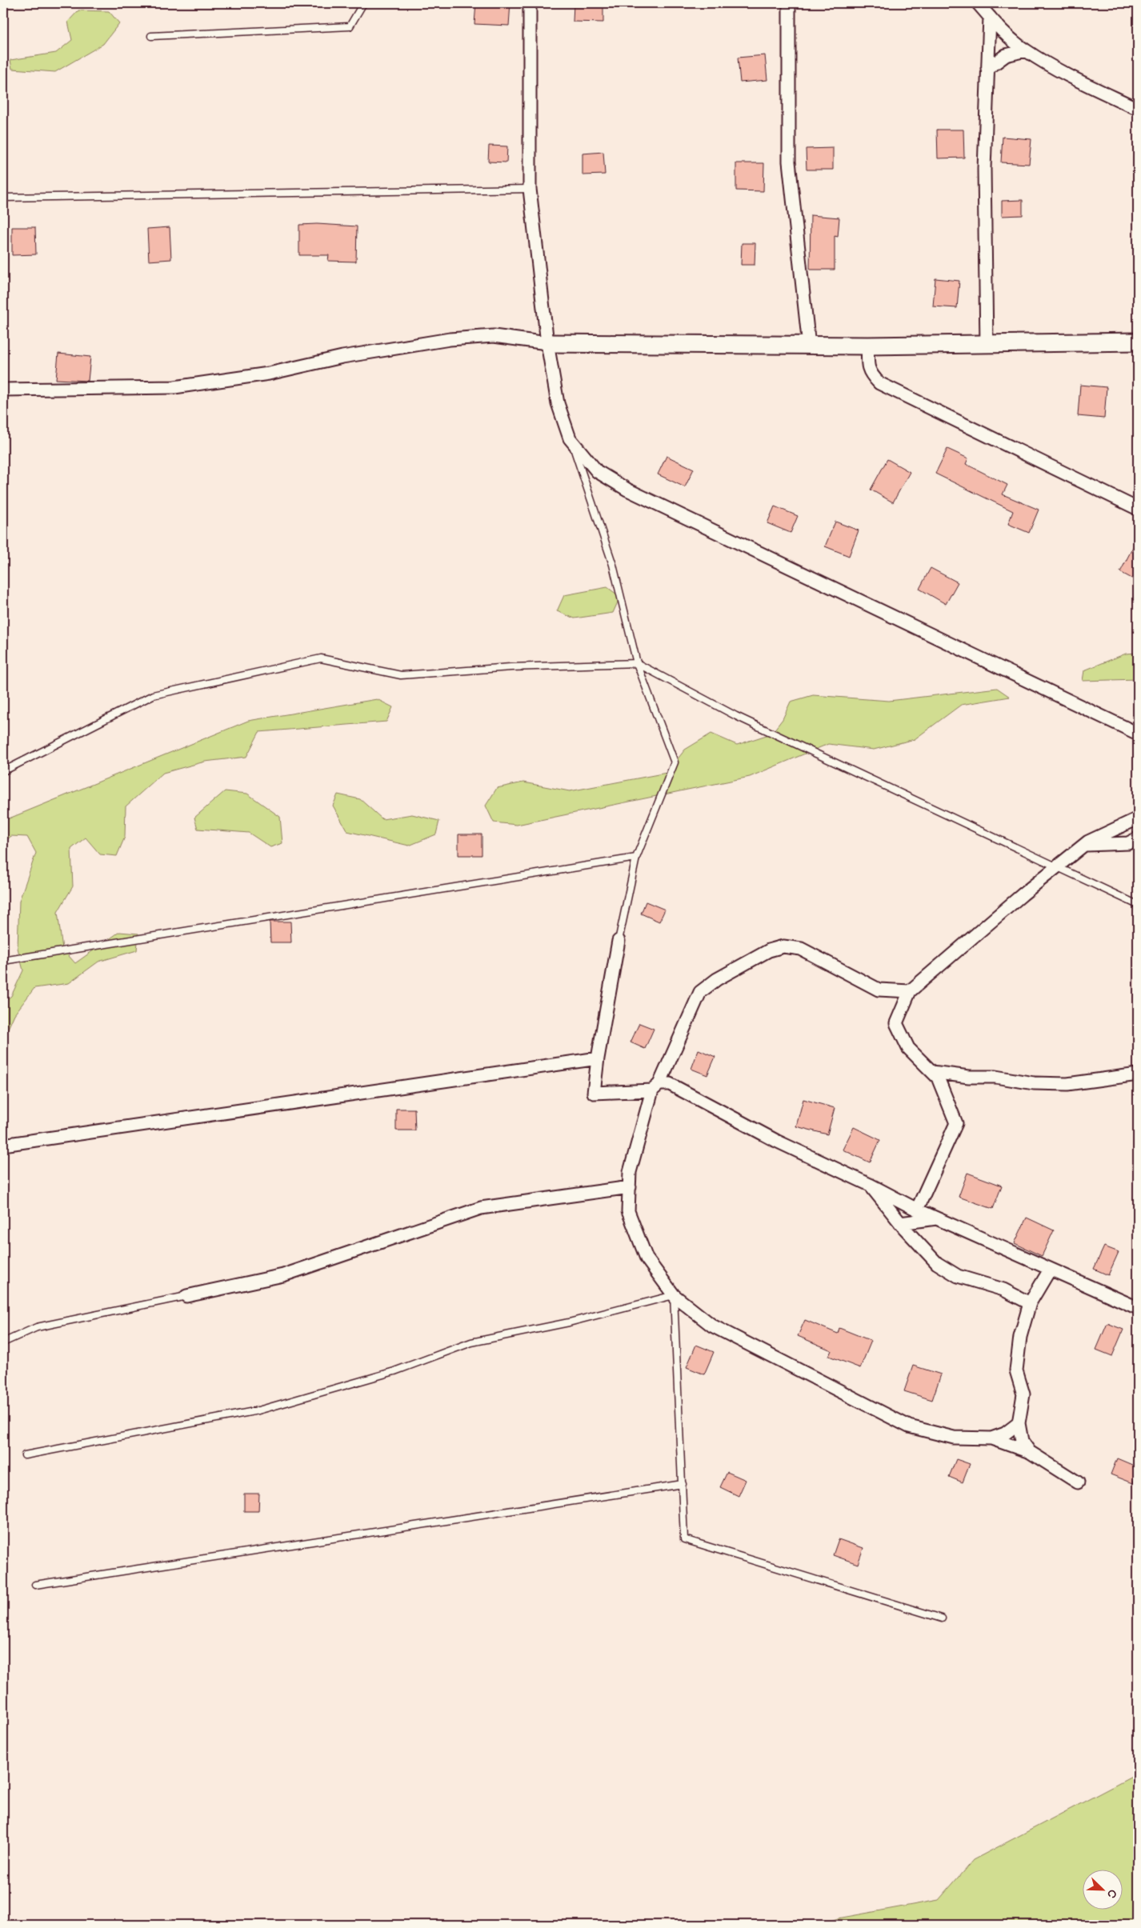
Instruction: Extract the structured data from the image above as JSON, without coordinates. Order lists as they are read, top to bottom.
{
  "north": "bottom right"
}
